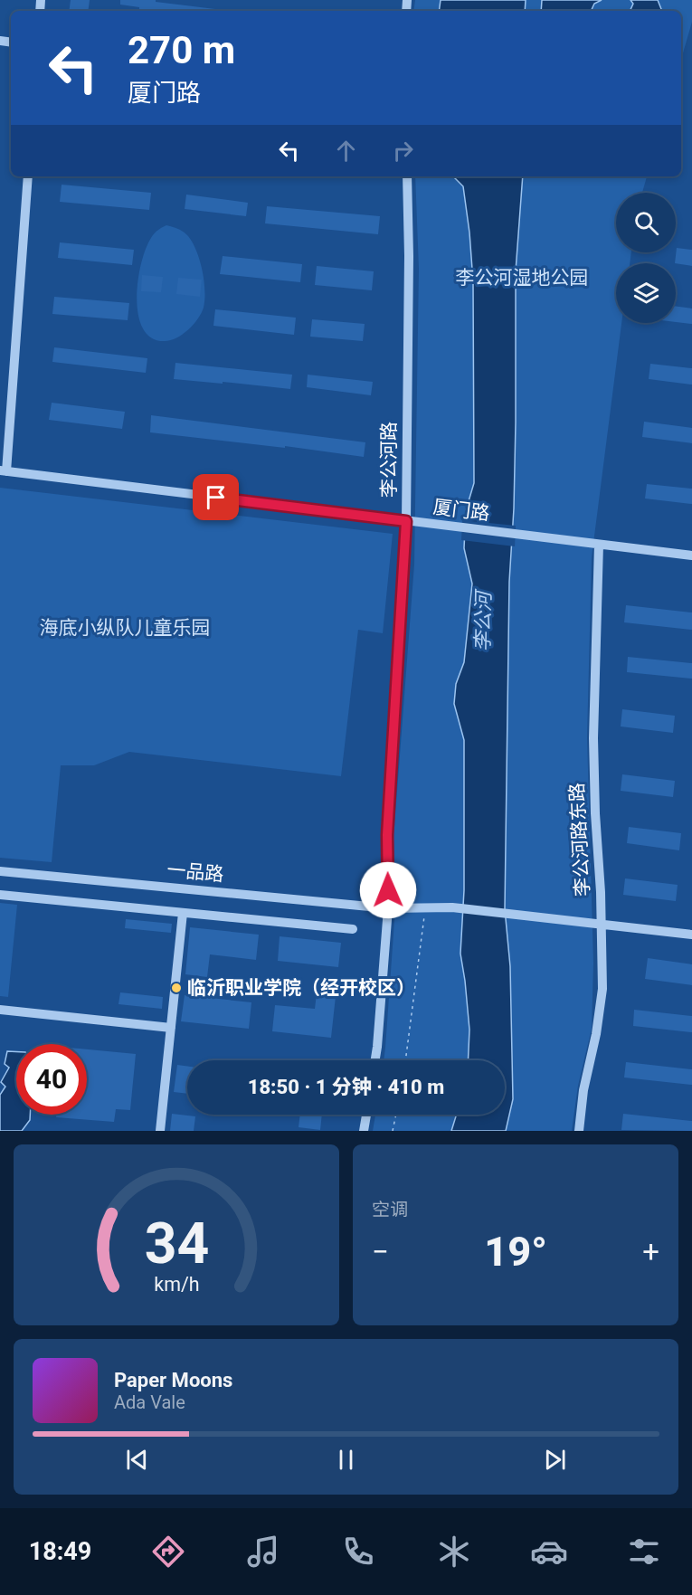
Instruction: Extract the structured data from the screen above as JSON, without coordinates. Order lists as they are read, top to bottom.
{
  "streets": {
    "street": [
      "李公河路",
      "厦门路",
      "李公河路东路",
      "一品路"
    ]
  },
  "crossings": [
    ["李公河路", "厦门路"],
    ["李公河路", "一品路"],
    ["厦门路", "李公河路东路"],
    ["李公河路东路", "一品路"]
  ],
  "water": ["李公河"],
  "parks": ["李公河湿地公园", "海底小纵队儿童乐园"],
  "places": ["临沂职业学院（经开校区）"],
  "page": {
    "turn": ["270 m", "厦门路"],
    "limit": "40",
    "trip": "18:50 · 1 分钟 · 410 m",
    "tile": "空调",
    "heat": ["−", "19°", "+"],
    "song": ["Paper Moons", "Ada Vale"],
    "tabs": "18:49",
    "gauge": ["34", "km/h"]
  }
}
